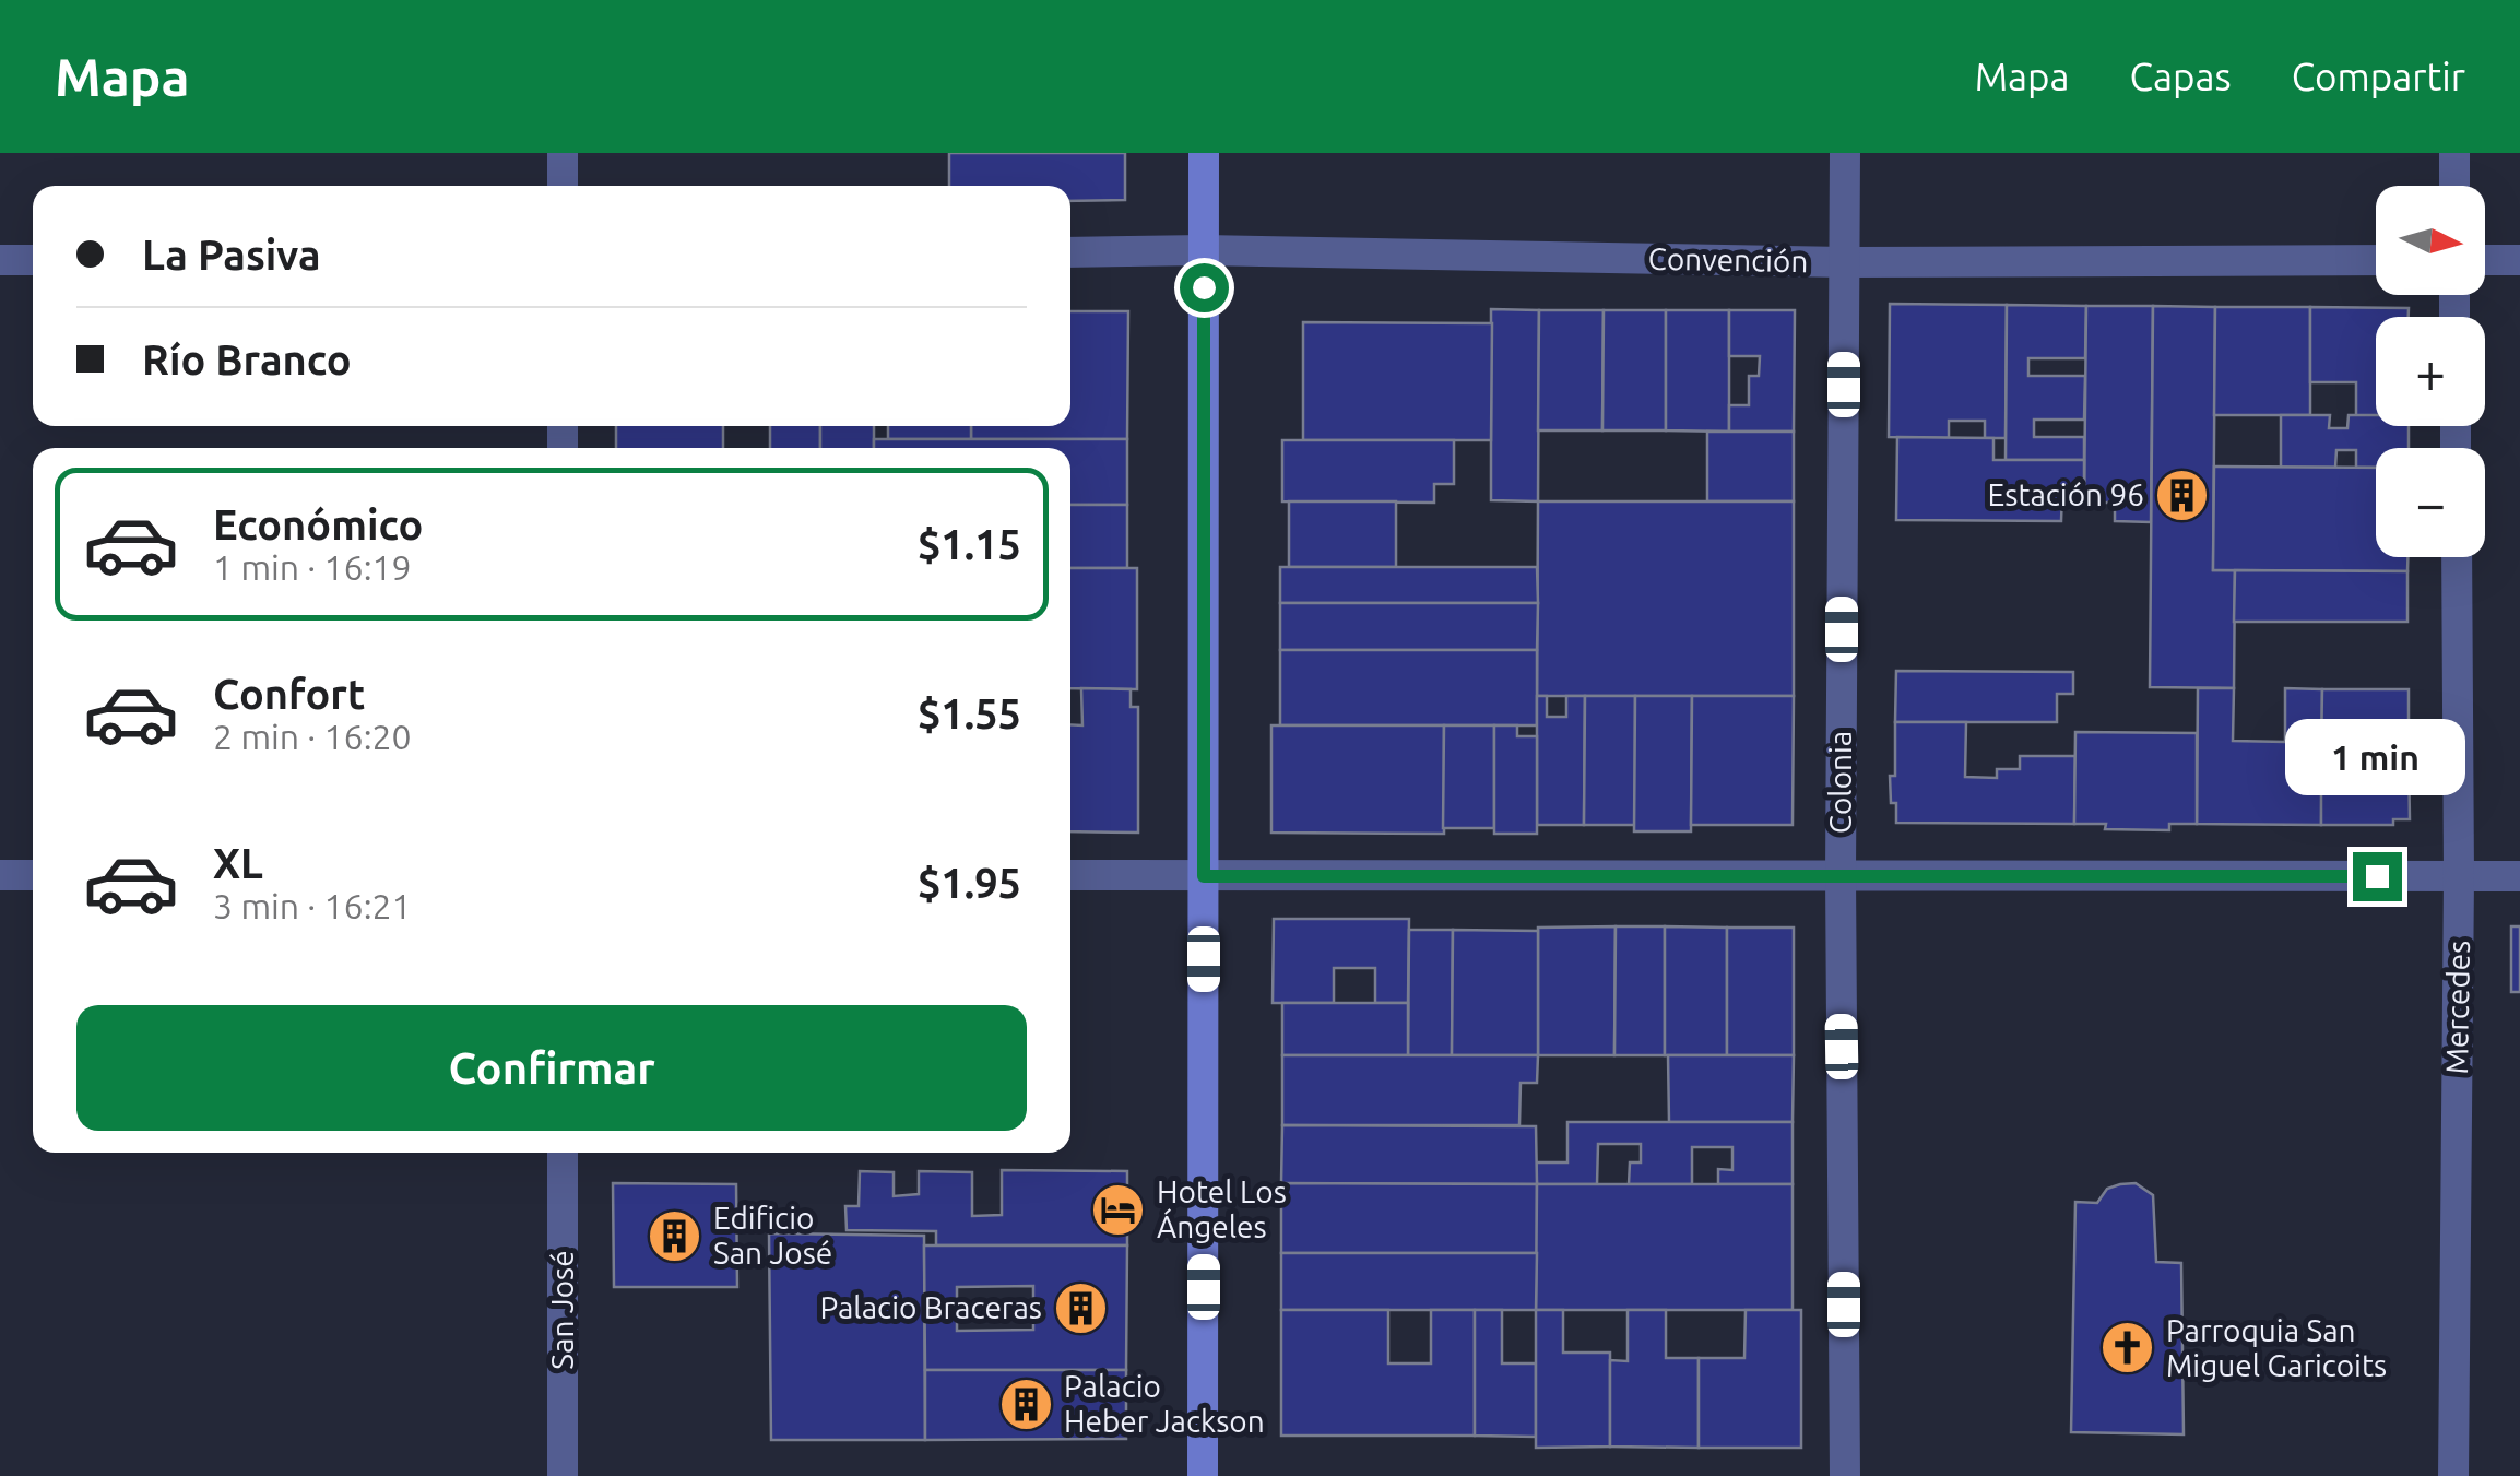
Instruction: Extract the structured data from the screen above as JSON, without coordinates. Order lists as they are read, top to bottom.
{
  "streets": {
    "street": [
      "Convención",
      "Colonia",
      "Mercedes",
      "San José"
    ]
  },
  "crossings": [
    ["Convención", "Colonia"]
  ],
  "places": {
    "building": [
      "Estación 96",
      "Edificio San José",
      "Palacio Braceras",
      "Palacio Heber Jackson"
    ],
    "hotel": ["Hotel Los Ángeles"],
    "church": ["Parroquia San Miguel Garicoits"]
  },
  "north": "right",
  "page": {
    "header": "Mapa",
    "nav": ["Mapa", "Capas", "Compartir"],
    "map_buttons": ["+", "−"],
    "banner": ["La Pasiva", "Río Branco"],
    "list": [
      {
        "name": "Económico",
        "note": "1 min · 16:19",
        "value": "$1.15"
      },
      {
        "name": "Confort",
        "note": "2 min · 16:20",
        "value": "$1.55"
      },
      {
        "name": "XL",
        "note": "3 min · 16:21",
        "value": "$1.95"
      }
    ],
    "bubble": "1 min",
    "buttons": "Confirmar"
  }
}
